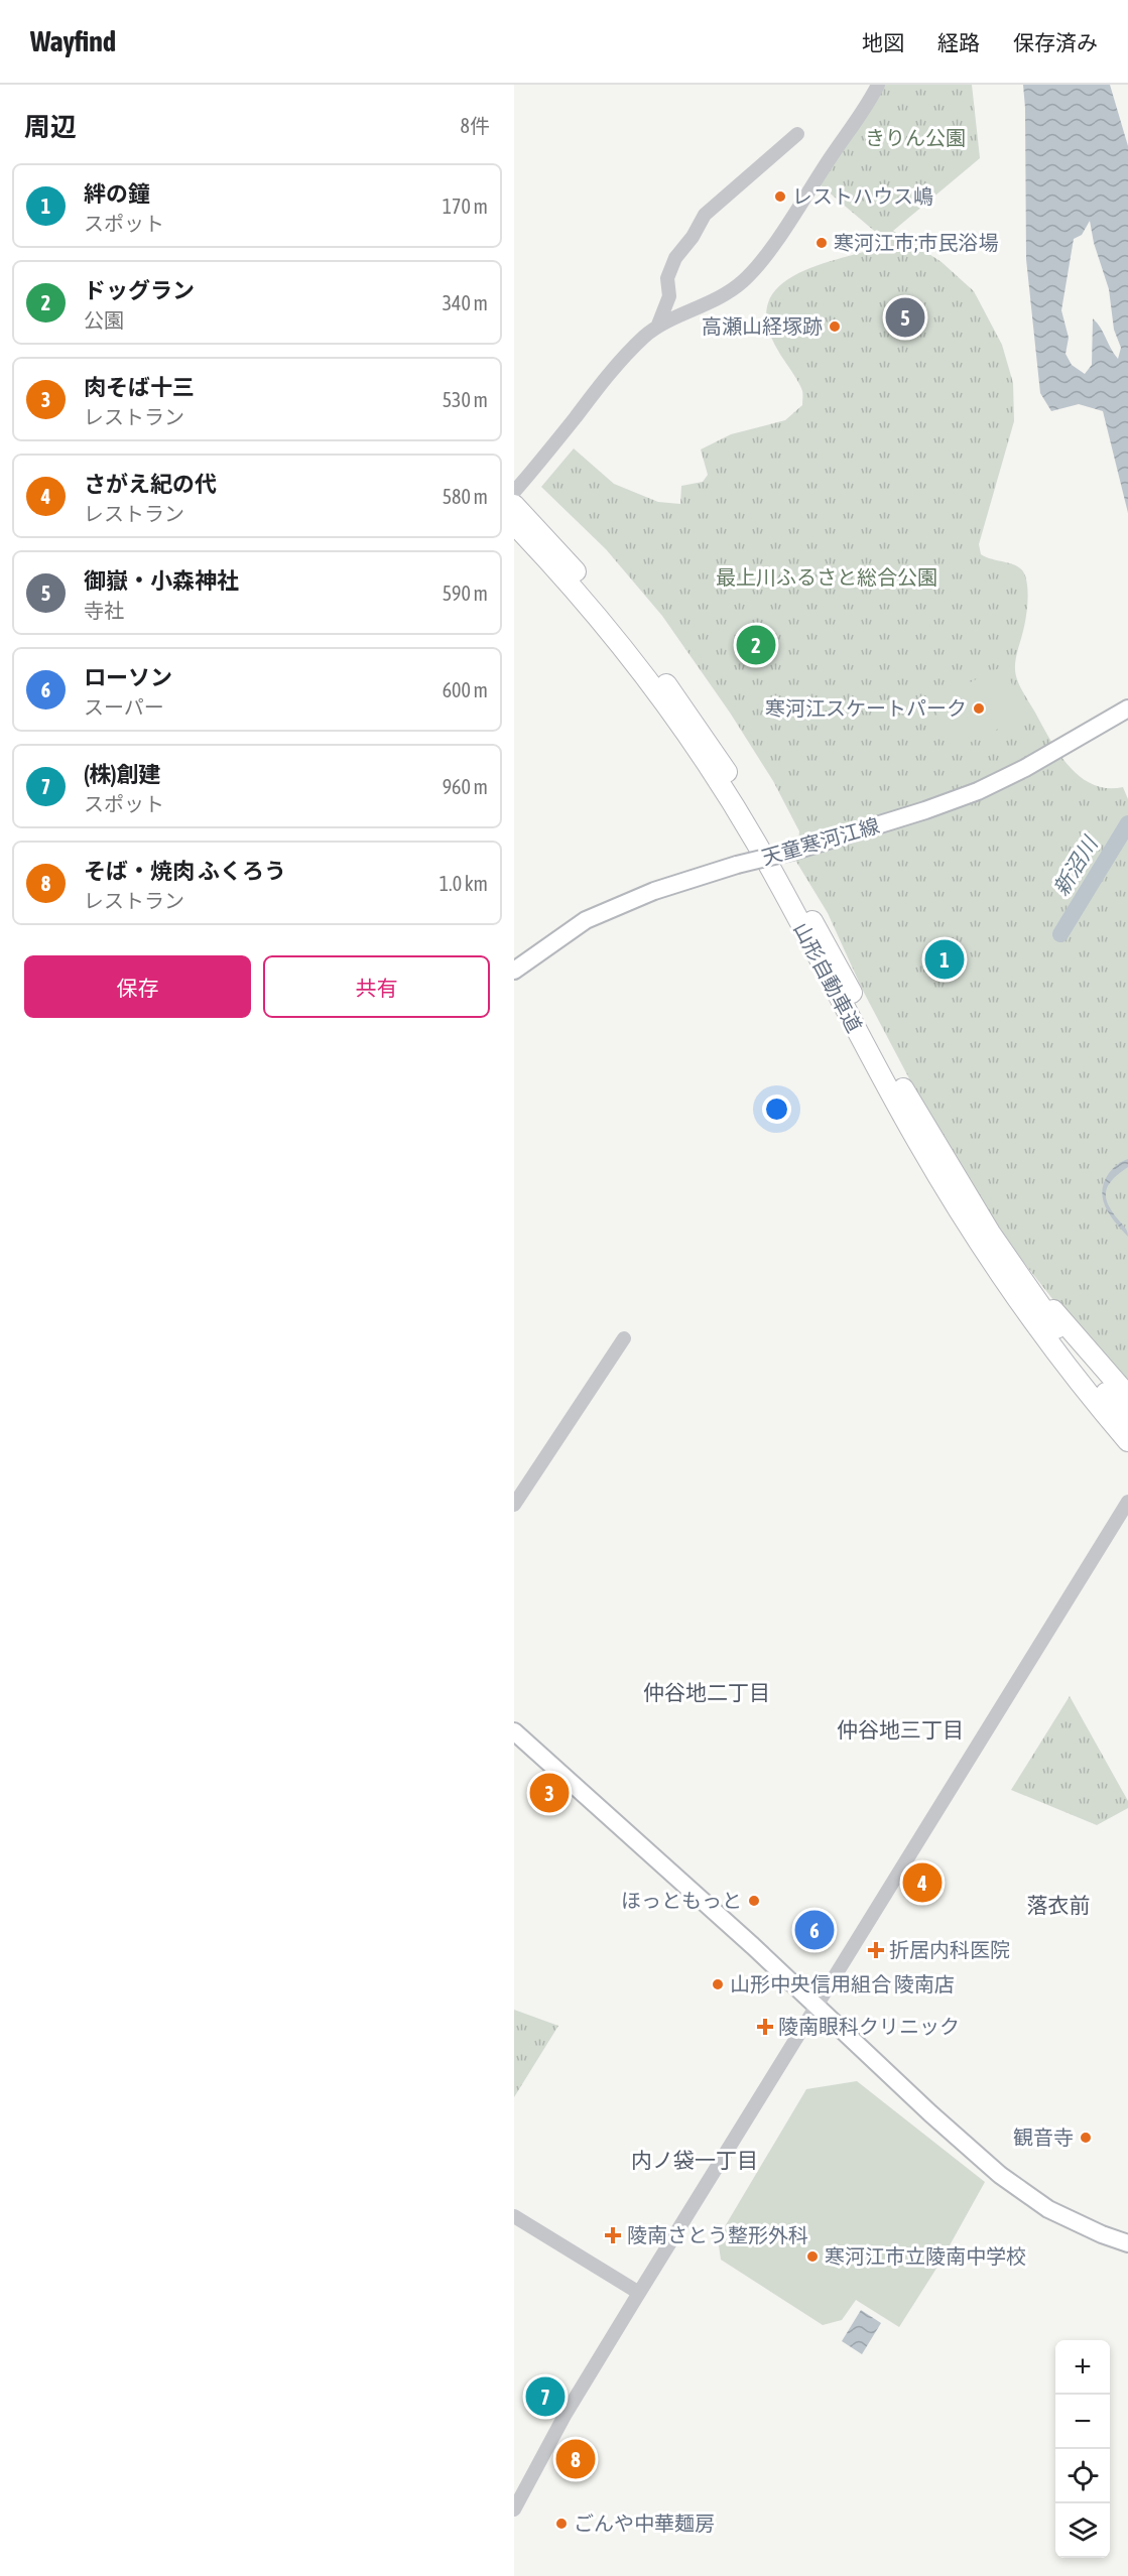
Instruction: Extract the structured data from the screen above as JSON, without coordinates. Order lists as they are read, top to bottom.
{
  "streets": {
    "highway": ["山形自動車道"],
    "main road": ["天童寒河江線"]
  },
  "districts": [
    "仲谷地二丁目",
    "仲谷地三丁目",
    "落衣前",
    "内ノ袋一丁目"
  ],
  "water": ["新沼川"],
  "parks": ["きりん公園", "最上川ふるさと総合公園"],
  "places": {
    "other": [
      "レストハウス嶋",
      "寒河江市;市民浴場",
      "高瀬山経塚跡",
      "寒河江スケートパーク",
      "ほっともっと",
      "山形中央信用組合 陵南店",
      "観音寺",
      "寒河江市立陵南中学校",
      "ごんや中華麺房"
    ],
    "health": ["折居内科医院", "陵南眼科クリニック", "陵南さとう整形外科"]
  },
  "page": {
    "header": "Wayfind",
    "nav": ["地図", "経路", "保存済み"],
    "heading": ["周辺", "8件"],
    "list": [
      {
        "mark": "1",
        "name": "絆の鐘",
        "note": "スポット",
        "value": "170 m"
      },
      {
        "mark": "2",
        "name": "ドッグラン",
        "note": "公園",
        "value": "340 m"
      },
      {
        "mark": "3",
        "name": "肉そば十三",
        "note": "レストラン",
        "value": "530 m"
      },
      {
        "mark": "4",
        "name": "さがえ紀の代",
        "note": "レストラン",
        "value": "580 m"
      },
      {
        "mark": "5",
        "name": "御嶽・小森神社",
        "note": "寺社",
        "value": "590 m"
      },
      {
        "mark": "6",
        "name": "ローソン",
        "note": "スーパー",
        "value": "600 m"
      },
      {
        "mark": "7",
        "name": "(株)創建",
        "note": "スポット",
        "value": "960 m"
      },
      {
        "mark": "8",
        "name": "そば・焼肉 ふくろう",
        "note": "レストラン",
        "value": "1.0 km"
      }
    ],
    "pins": [
      "5",
      "2",
      "1",
      "3",
      "4",
      "6",
      "7",
      "8"
    ],
    "buttons": ["保存", "共有"],
    "map_buttons": ["+", "−"]
  }
}
